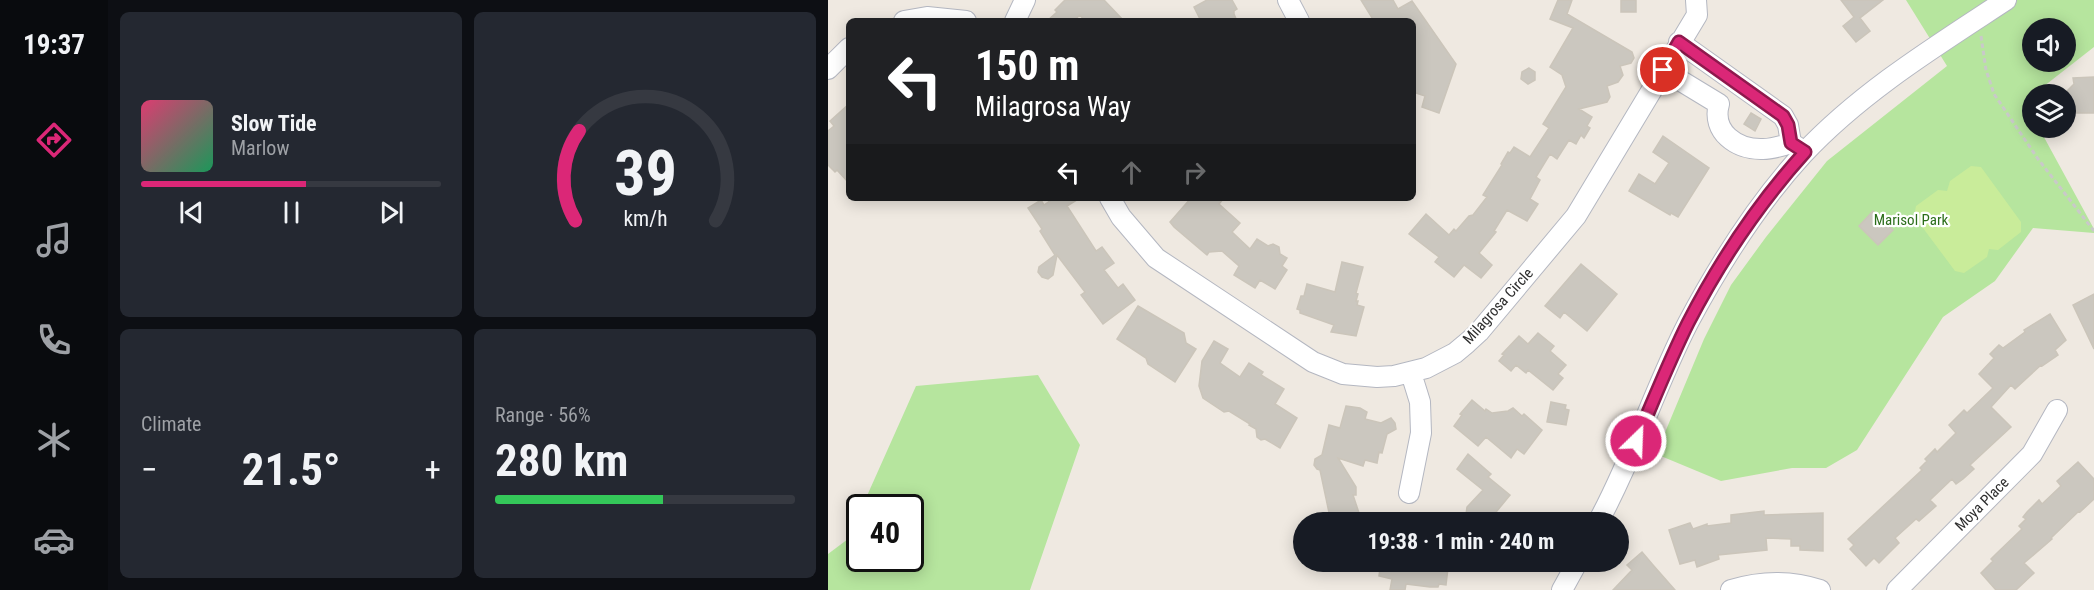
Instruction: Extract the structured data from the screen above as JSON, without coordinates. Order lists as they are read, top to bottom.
{
  "streets": {
    "street": ["Milagrosa Circle", "Moya Place"]
  },
  "parks": ["Marisol Park"],
  "page": {
    "tabs": "19:37",
    "turn": ["150 m", "Milagrosa Way"],
    "song": ["Slow Tide", "Marlow"],
    "tile": [
      "Climate",
      ["Range · 56%", "280 km"]
    ],
    "heat": ["−", "21.5°", "+"],
    "limit": "40",
    "trip": "19:38 · 1 min · 240 m",
    "gauge": ["39", "km/h"]
  }
}
